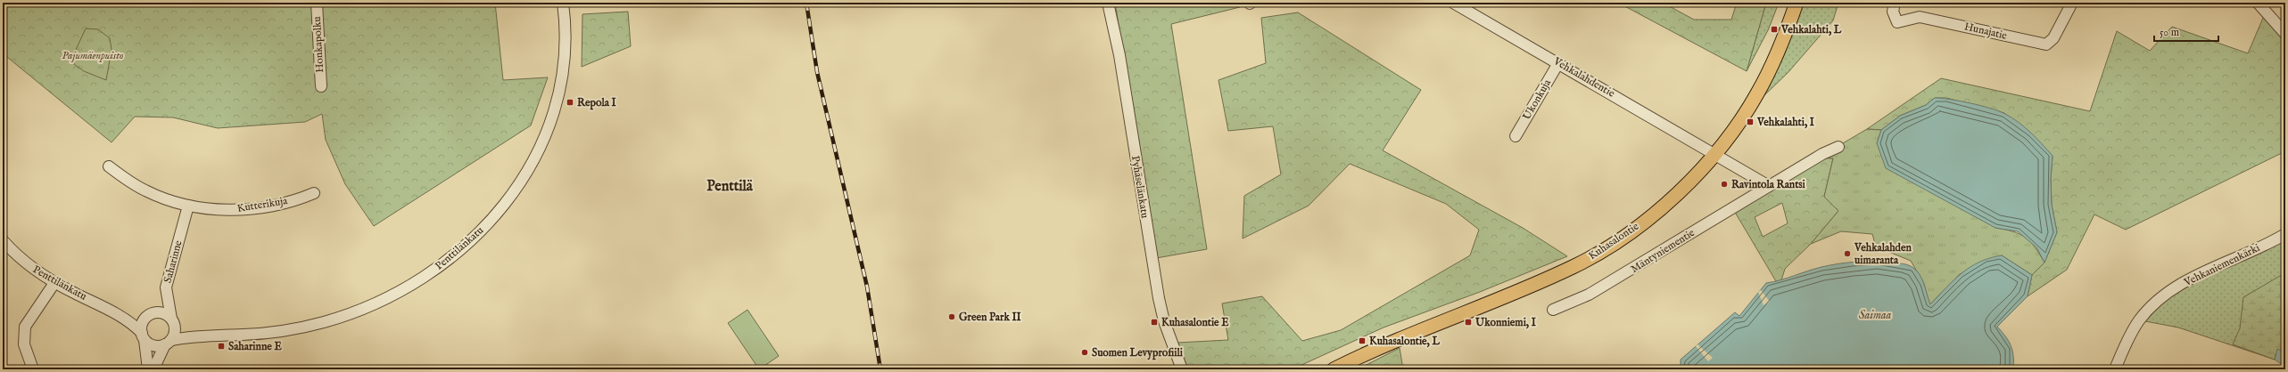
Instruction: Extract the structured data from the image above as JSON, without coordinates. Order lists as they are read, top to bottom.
{
  "streets": {
    "main road": ["Kuhasalontie"],
    "street": [
      "Hunajatie",
      "Honkapolku",
      "Vehkalahdentie",
      "Ukonkuja",
      "Pyhäselänkatu",
      "Kutterikuja",
      "Penttilänkatu",
      "Mäntyniementie",
      "Saharinne",
      "Vehkaniemenkärki"
    ]
  },
  "crossings": [
    ["Vehkalahdentie", "Ukonkuja"],
    ["Vehkalahdentie", "Kuhasalontie"],
    ["Vehkalahdentie", "Mäntyniementie"],
    ["Kutterikuja", "Saharinne"],
    ["Penttilänkatu", "Saharinne"]
  ],
  "districts": ["Penttilä"],
  "water": ["Saimaa"],
  "parks": ["Pajumäenpuisto"],
  "places": {
    "transit": [
      "Vehkalahti, L",
      "Repola I",
      "Vehkalahti, I",
      "Kuhasalontie E",
      "Ukonniemi, I",
      "Kuhasalontie, L",
      "Saharinne E"
    ],
    "other": [
      "Ravintola Rantsi",
      "Vehkalahden uimaranta",
      "Green Park II",
      "Suomen Levyprofiili"
    ]
  },
  "scale_bar": "50 m"
}
